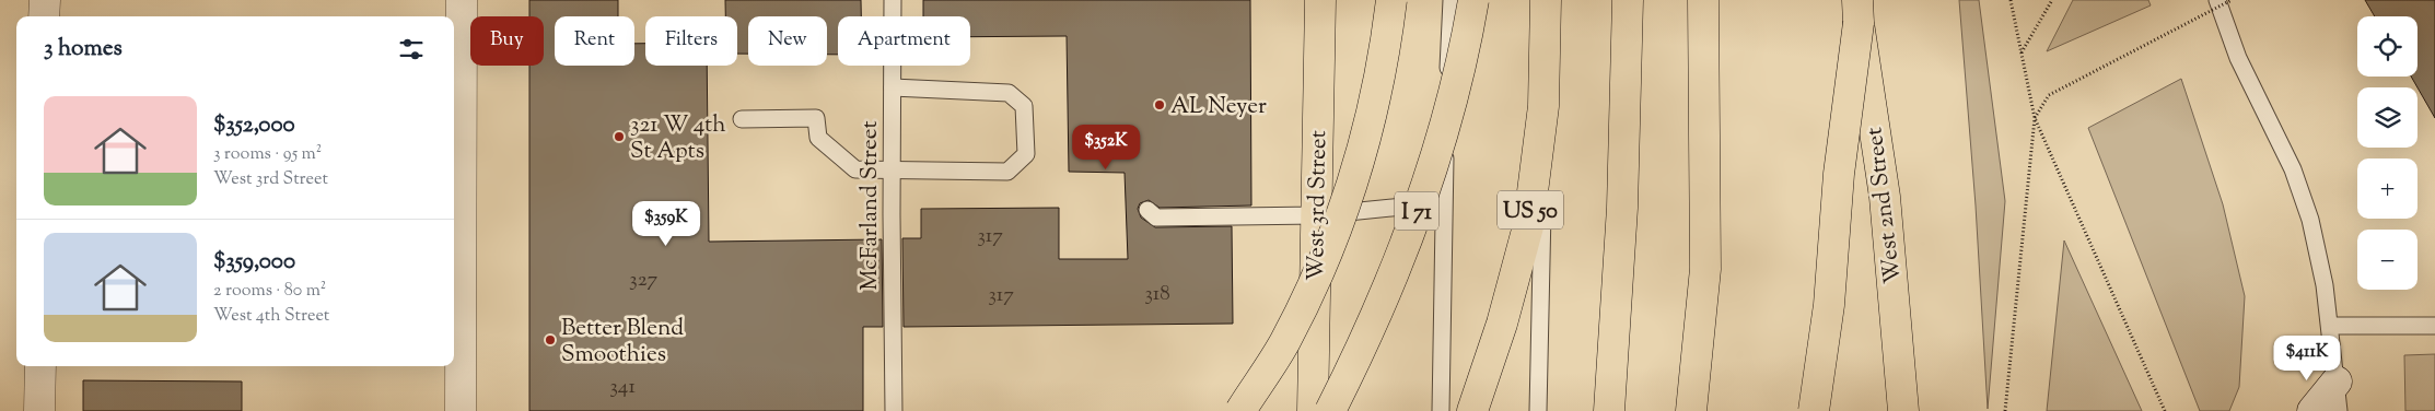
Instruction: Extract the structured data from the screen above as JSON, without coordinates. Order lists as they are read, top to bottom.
{
  "streets": {
    "main road": [
      "West 3rd Street",
      "West 2nd Street",
      "US 50",
      "I 71"
    ],
    "lane": ["McFarland Street"]
  },
  "places": ["AL Neyer", "321 W 4th St Apts", "Better Blend Smoothies"],
  "house_numbers": [
    "317",
    "327",
    "318",
    "317",
    "341"
  ],
  "page": {
    "map_buttons": ["+", "−"],
    "chip": [
      "Buy",
      "Rent",
      "Filters",
      "New",
      "Apartment"
    ],
    "heading": "3 homes",
    "list": [
      {
        "name": "$352,000",
        "note": "3 rooms · 95 m² · West 3rd Street"
      },
      {
        "name": "$359,000",
        "note": "2 rooms · 80 m² · West 4th Street"
      }
    ],
    "price": ["$352K", "$359K", "$411K"]
  }
}
